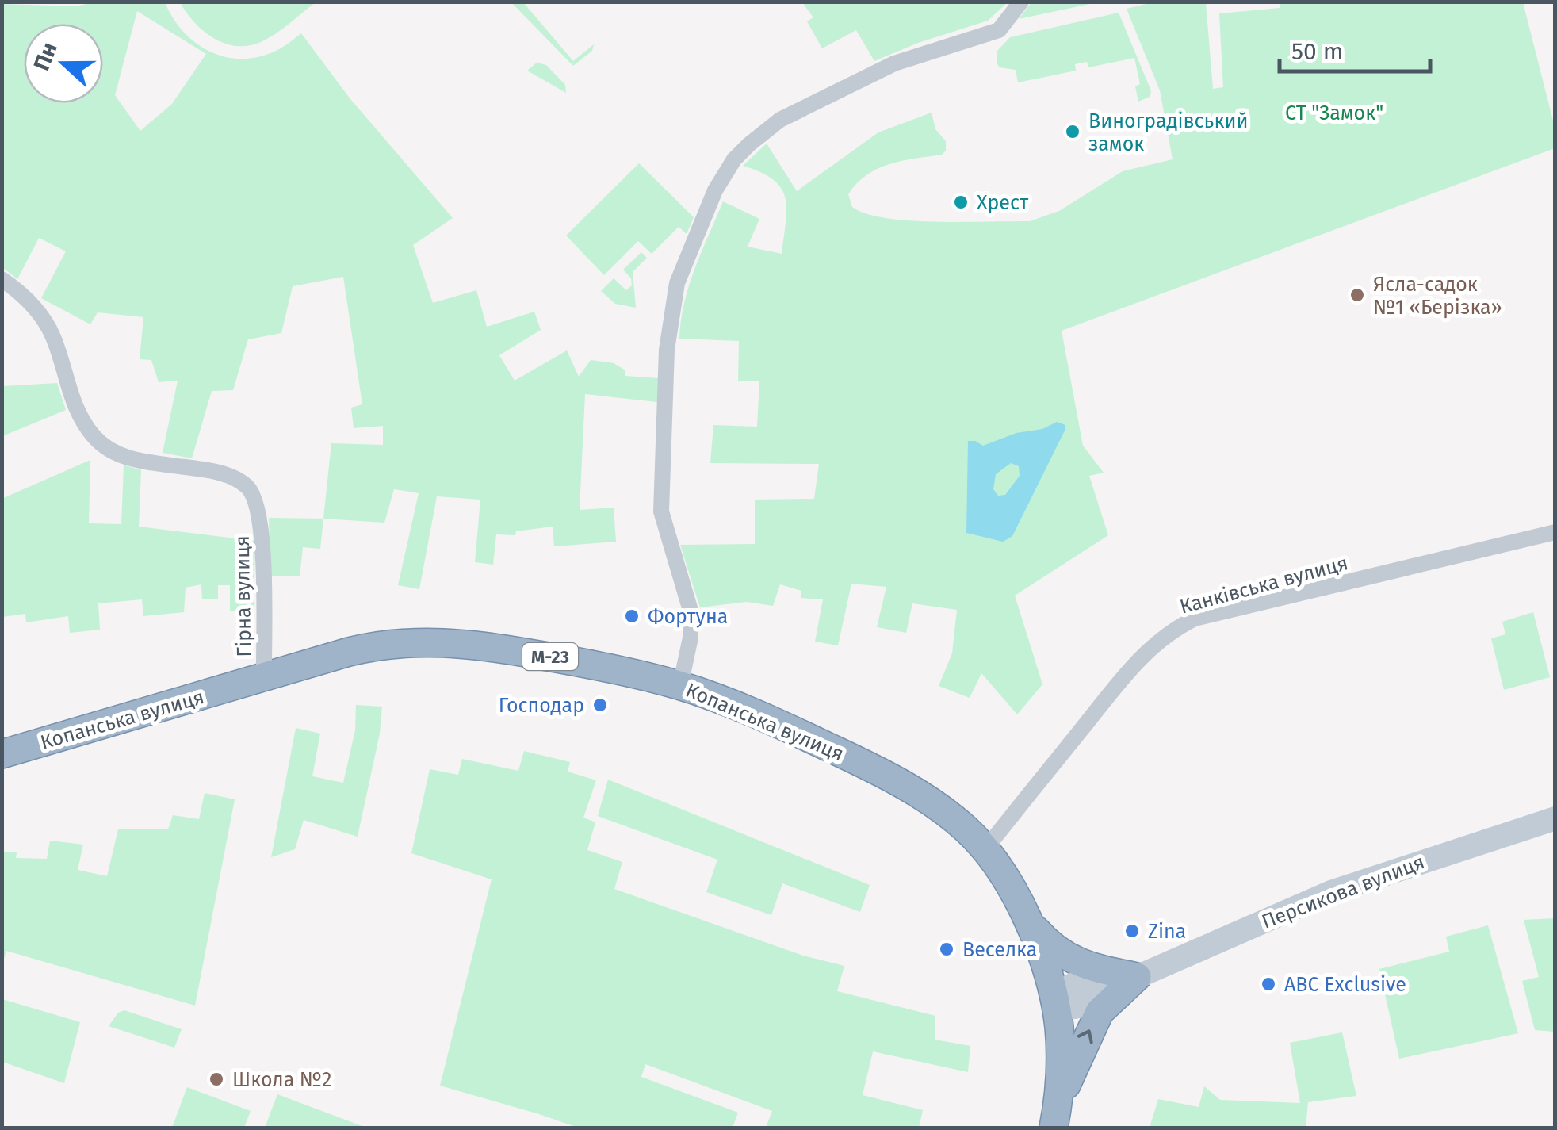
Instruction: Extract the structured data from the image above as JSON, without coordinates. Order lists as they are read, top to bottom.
{
  "streets": {
    "highway": ["М-23", "Копанська вулиця"],
    "main road": ["Персикова вулиця"],
    "street": ["Канківська вулиця", "Гірна вулиця"]
  },
  "crossings": [
    ["Канківська вулиця", "Копанська вулиця"],
    ["Гірна вулиця", "Копанська вулиця"],
    ["Копанська вулиця", "Персикова вулиця"]
  ],
  "parks": ["СТ \"Замок\""],
  "places": [
    "Виноградівський замок",
    "Хрест",
    "Ясла-садок №1 «Берізка»",
    "Фортуна",
    "Господар",
    "Zina",
    "Веселка",
    "ABC Exclusive",
    "Школа №2"
  ],
  "scale_bar": "50 m",
  "north": "left"
}
